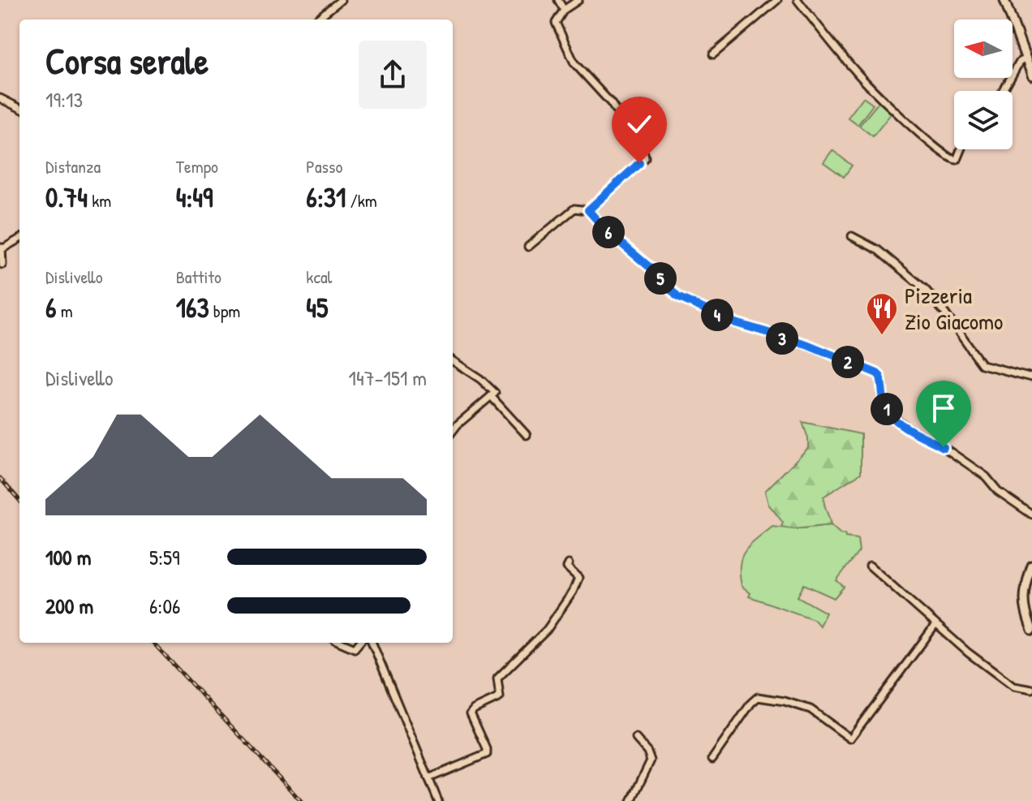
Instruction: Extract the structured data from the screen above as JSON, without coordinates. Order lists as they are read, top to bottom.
{
  "places": {
    "restaurant": ["Pizzeria Zio Giacomo"]
  },
  "north": "left",
  "page": {
    "heading": ["Corsa serale", "19:13"],
    "stats": [
      ["Distanza", "0.74 km"],
      ["Tempo", "4:49"],
      ["Passo", "6:31 /km"],
      ["Dislivello", "6 m"],
      ["Battito", "163 bpm"],
      ["kcal", "45"]
    ],
    "pins": [
      "6",
      "5",
      "4",
      "3",
      "2",
      "1"
    ],
    "chart": ["Dislivello", "147–151 m"],
    "list": [
      {
        "name": "100 m",
        "note": "5:59"
      },
      {
        "name": "200 m",
        "note": "6:06"
      }
    ]
  }
}
